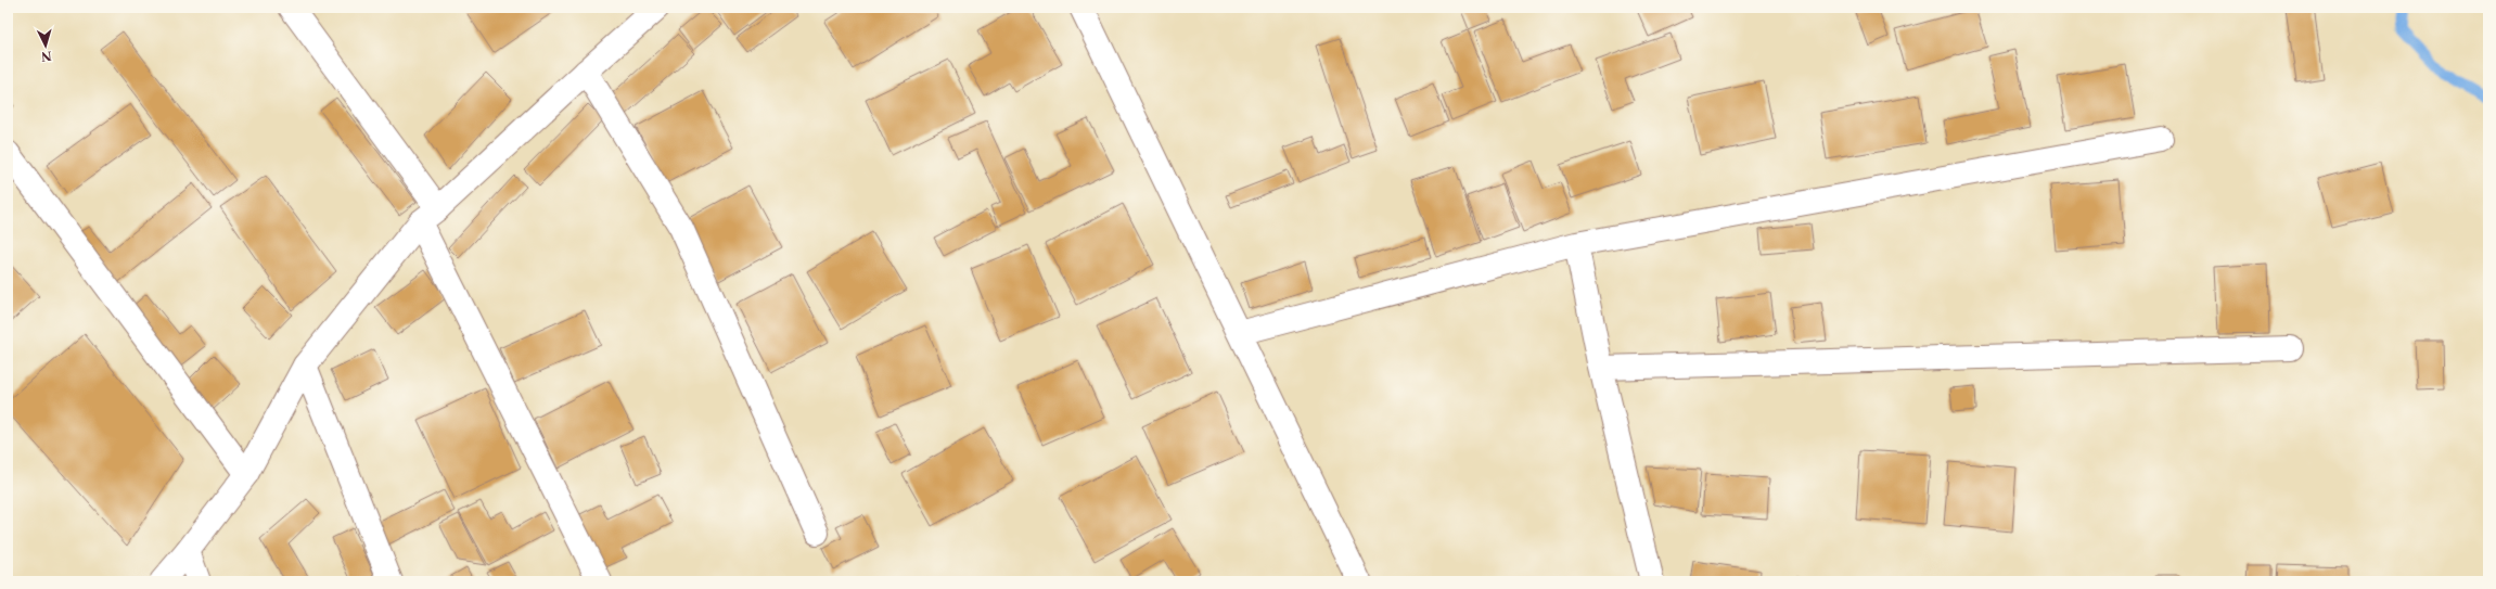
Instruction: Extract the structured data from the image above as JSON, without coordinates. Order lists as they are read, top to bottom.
{
  "north": "bottom"
}
